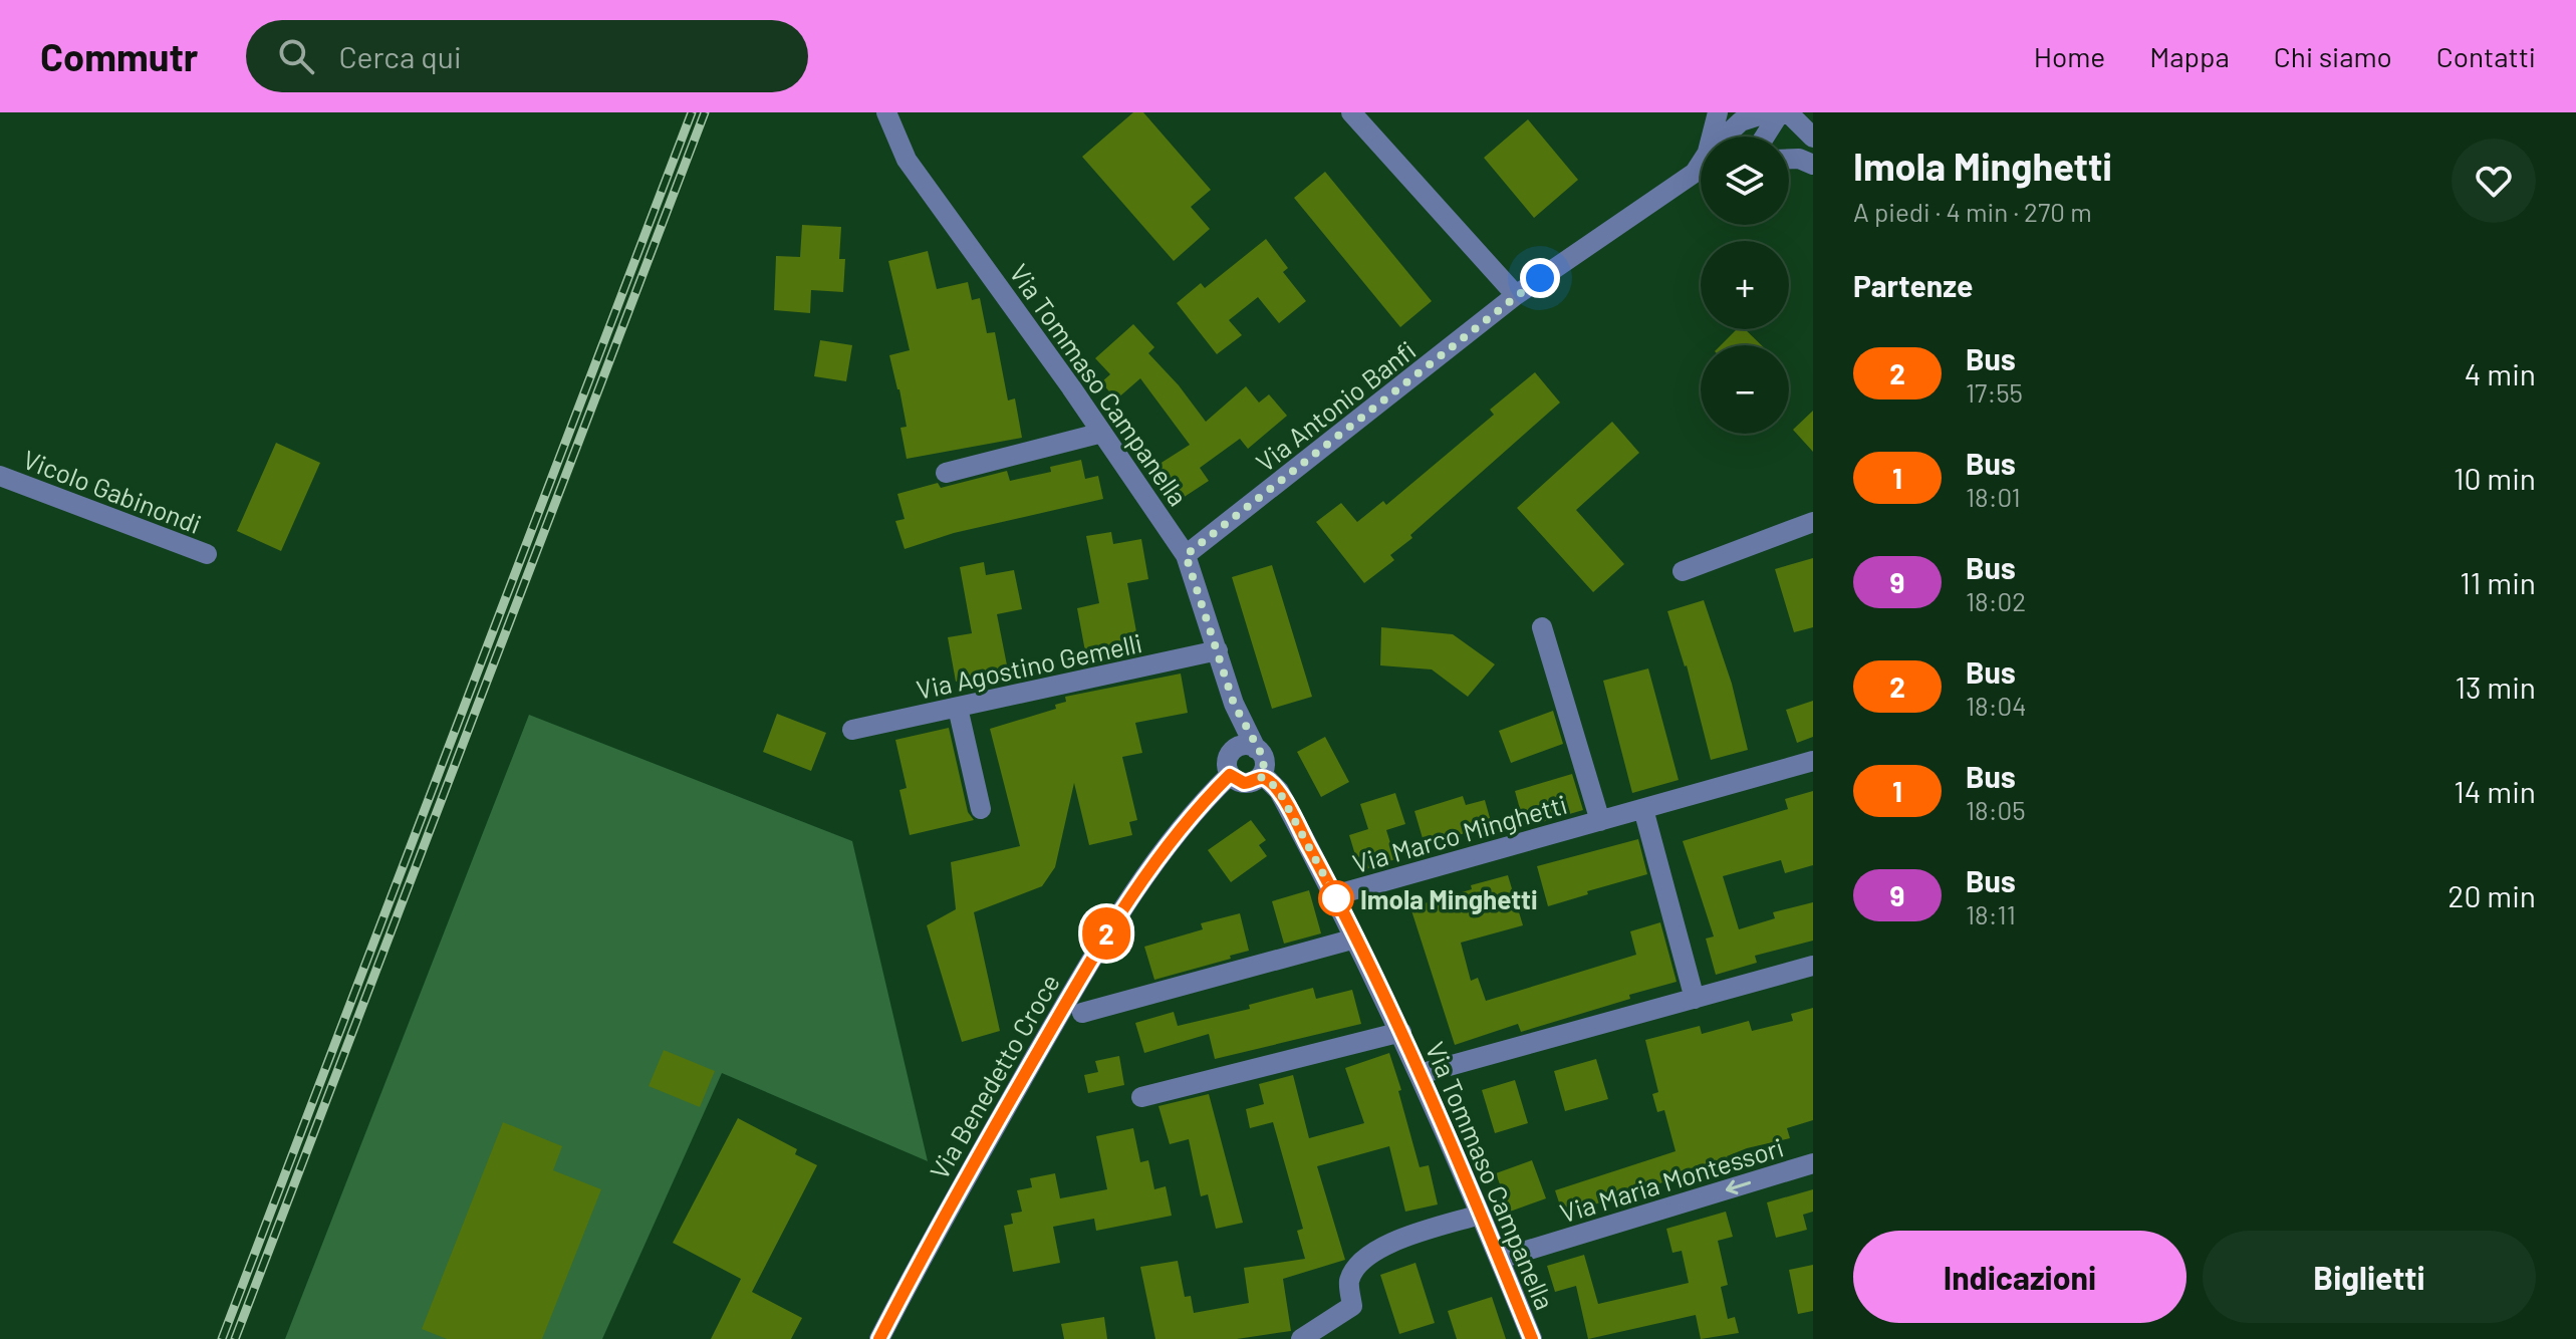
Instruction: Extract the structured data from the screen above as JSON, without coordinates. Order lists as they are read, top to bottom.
{
  "streets": {
    "street": [
      "Via Tommaso Campanella",
      "Via Antonio Banfi",
      "Vicolo Gabinondi",
      "Via Agostino Gemelli",
      "Via Marco Minghetti",
      "Via Benedetto Croce",
      "Via Maria Montessori"
    ]
  },
  "crossings": [
    ["Via Tommaso Campanella", "Via Antonio Banfi"],
    ["Via Tommaso Campanella", "Via Agostino Gemelli"],
    ["Via Tommaso Campanella", "Via Marco Minghetti"],
    ["Via Tommaso Campanella", "Via Benedetto Croce"],
    ["Via Tommaso Campanella", "Via Maria Montessori"]
  ],
  "one_way": ["Via Maria Montessori"],
  "places": ["Imola Minghetti"],
  "lines": ["bus line 2"],
  "page": {
    "header": "Commutr",
    "search": "Cerca qui",
    "nav": [
      "Home",
      "Mappa",
      "Chi siamo",
      "Contatti"
    ],
    "on_map": "2",
    "heading": [
      ["Imola Minghetti", "A piedi · 4 min · 270 m"],
      "Partenze"
    ],
    "map_buttons": ["+", "−"],
    "list": [
      {
        "mark": "2",
        "name": "Bus",
        "note": "17:55",
        "value": "4 min"
      },
      {
        "mark": "1",
        "name": "Bus",
        "note": "18:01",
        "value": "10 min"
      },
      {
        "mark": "9",
        "name": "Bus",
        "note": "18:02",
        "value": "11 min"
      },
      {
        "mark": "2",
        "name": "Bus",
        "note": "18:04",
        "value": "13 min"
      },
      {
        "mark": "1",
        "name": "Bus",
        "note": "18:05",
        "value": "14 min"
      },
      {
        "mark": "9",
        "name": "Bus",
        "note": "18:11",
        "value": "20 min"
      }
    ],
    "buttons": ["Indicazioni", "Biglietti"]
  }
}
